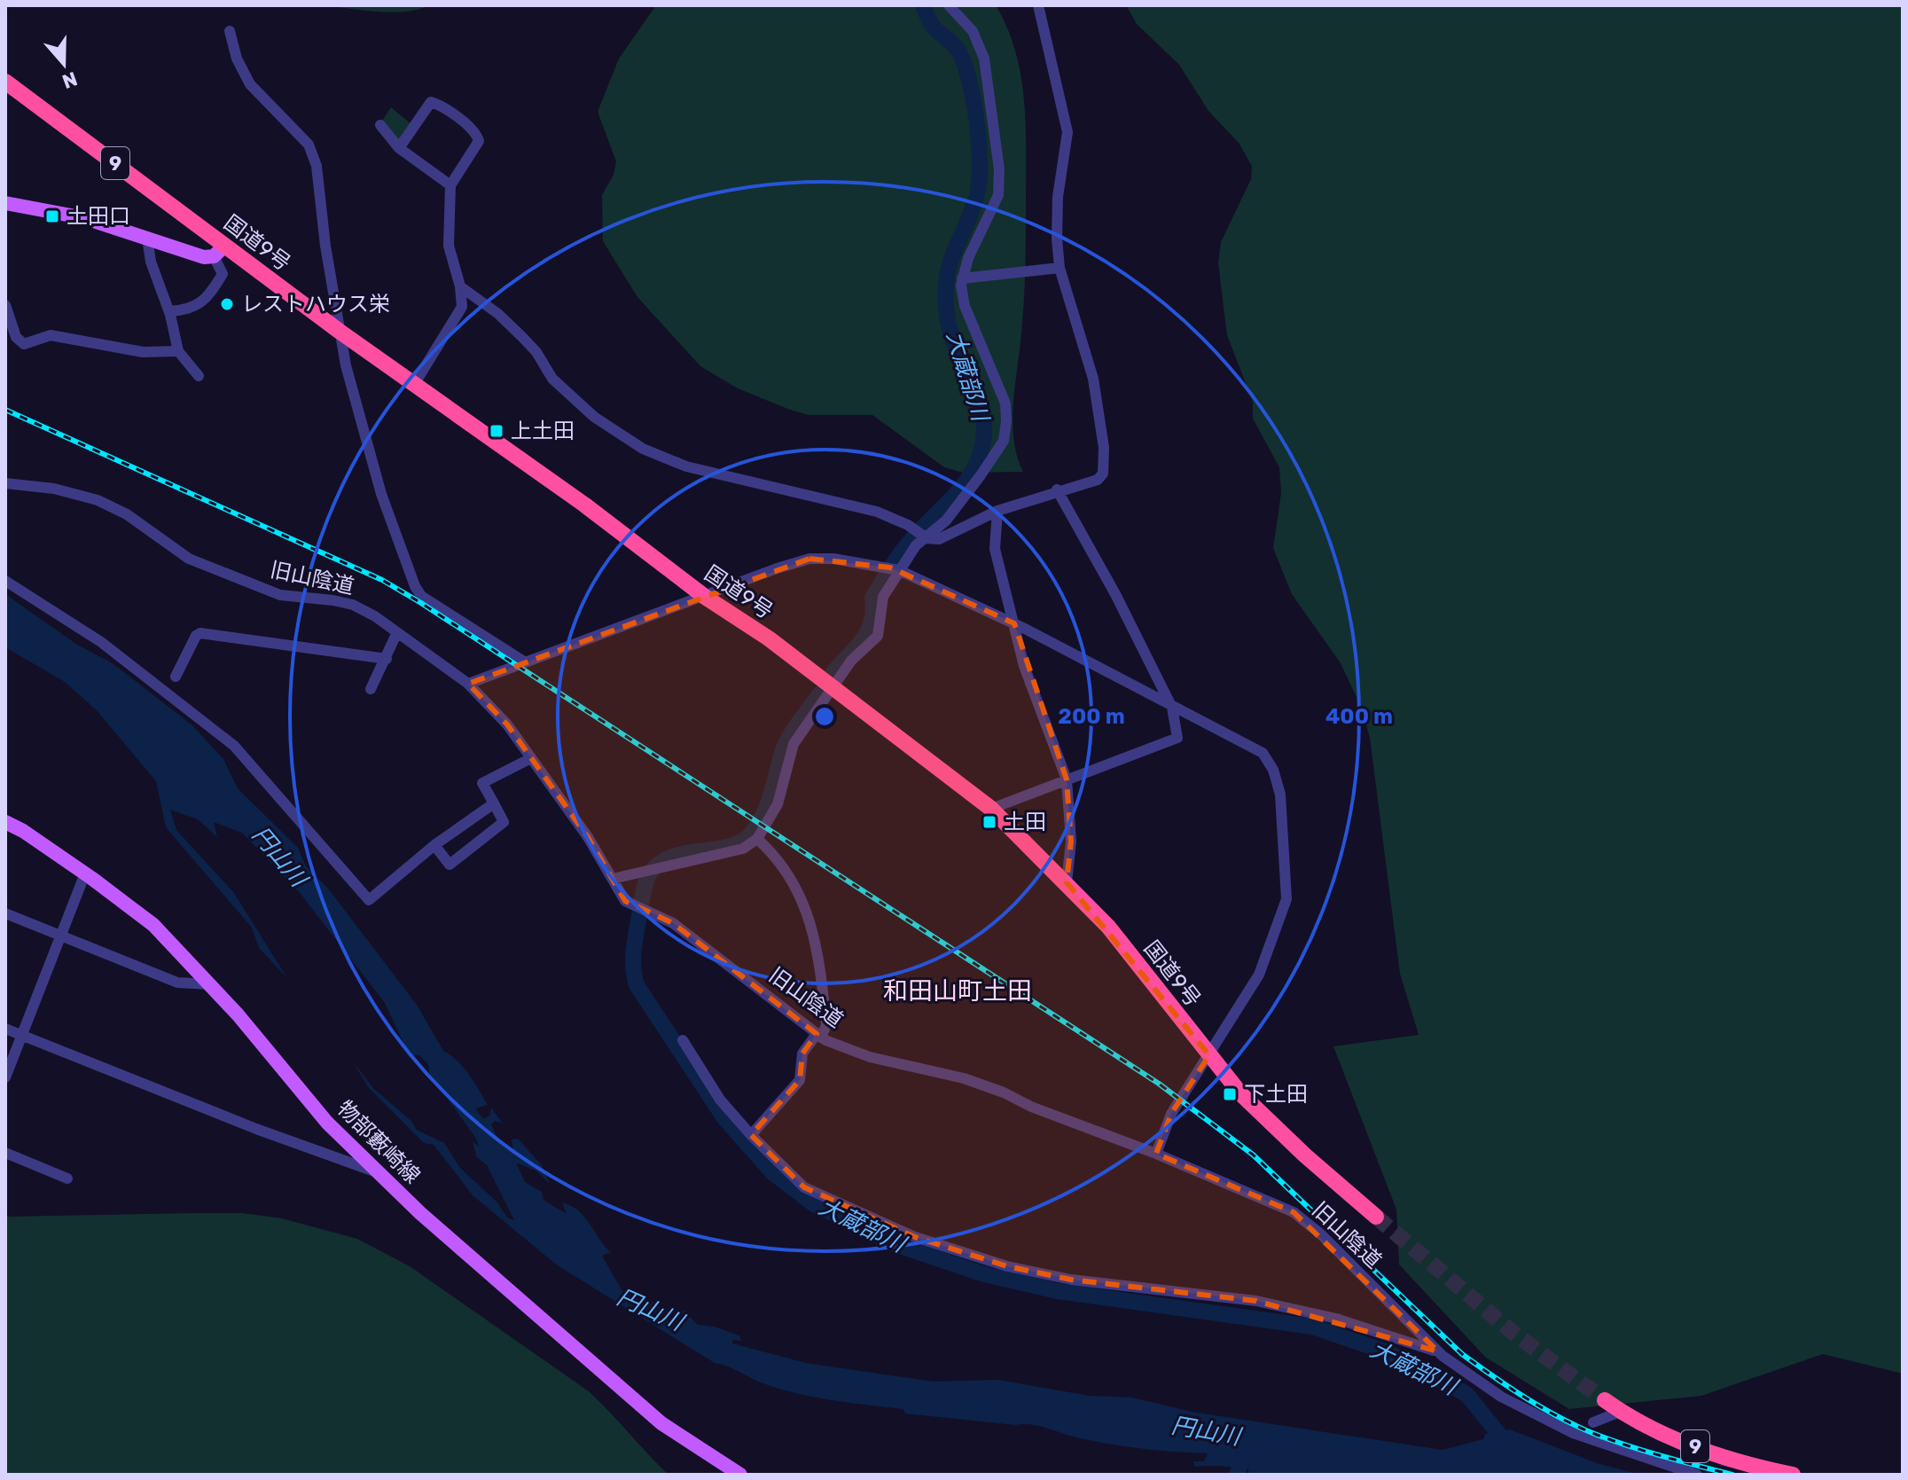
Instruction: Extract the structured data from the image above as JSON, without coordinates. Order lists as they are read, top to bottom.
{
  "streets": {
    "highway": ["9", "国道9号"],
    "main road": ["物部藪崎線"],
    "street": ["旧山陰道"]
  },
  "districts": ["和田山町土田"],
  "water": ["大蔵部川", "円山川"],
  "places": {
    "transit": [
      "土田口",
      "上土田",
      "土田",
      "下土田"
    ],
    "other": ["レストハウス栄"]
  },
  "north": "bottom",
  "rings": ["200 m", "400 m"]
}
